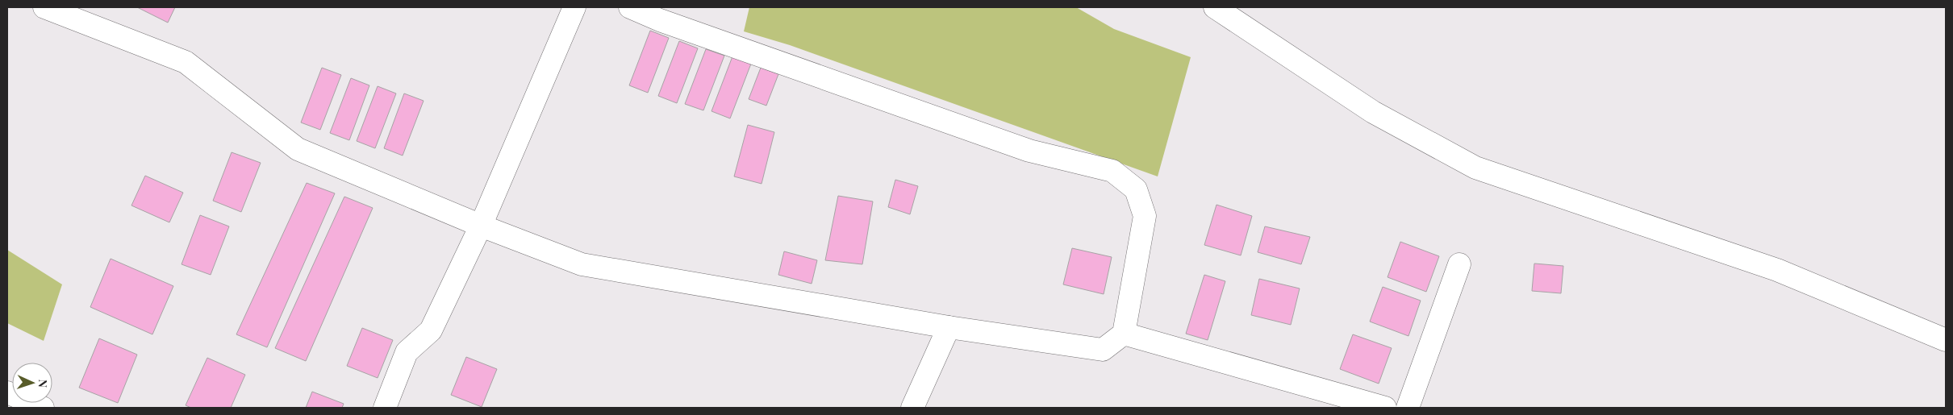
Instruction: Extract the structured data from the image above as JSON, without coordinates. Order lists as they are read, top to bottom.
{
  "north": "right"
}
